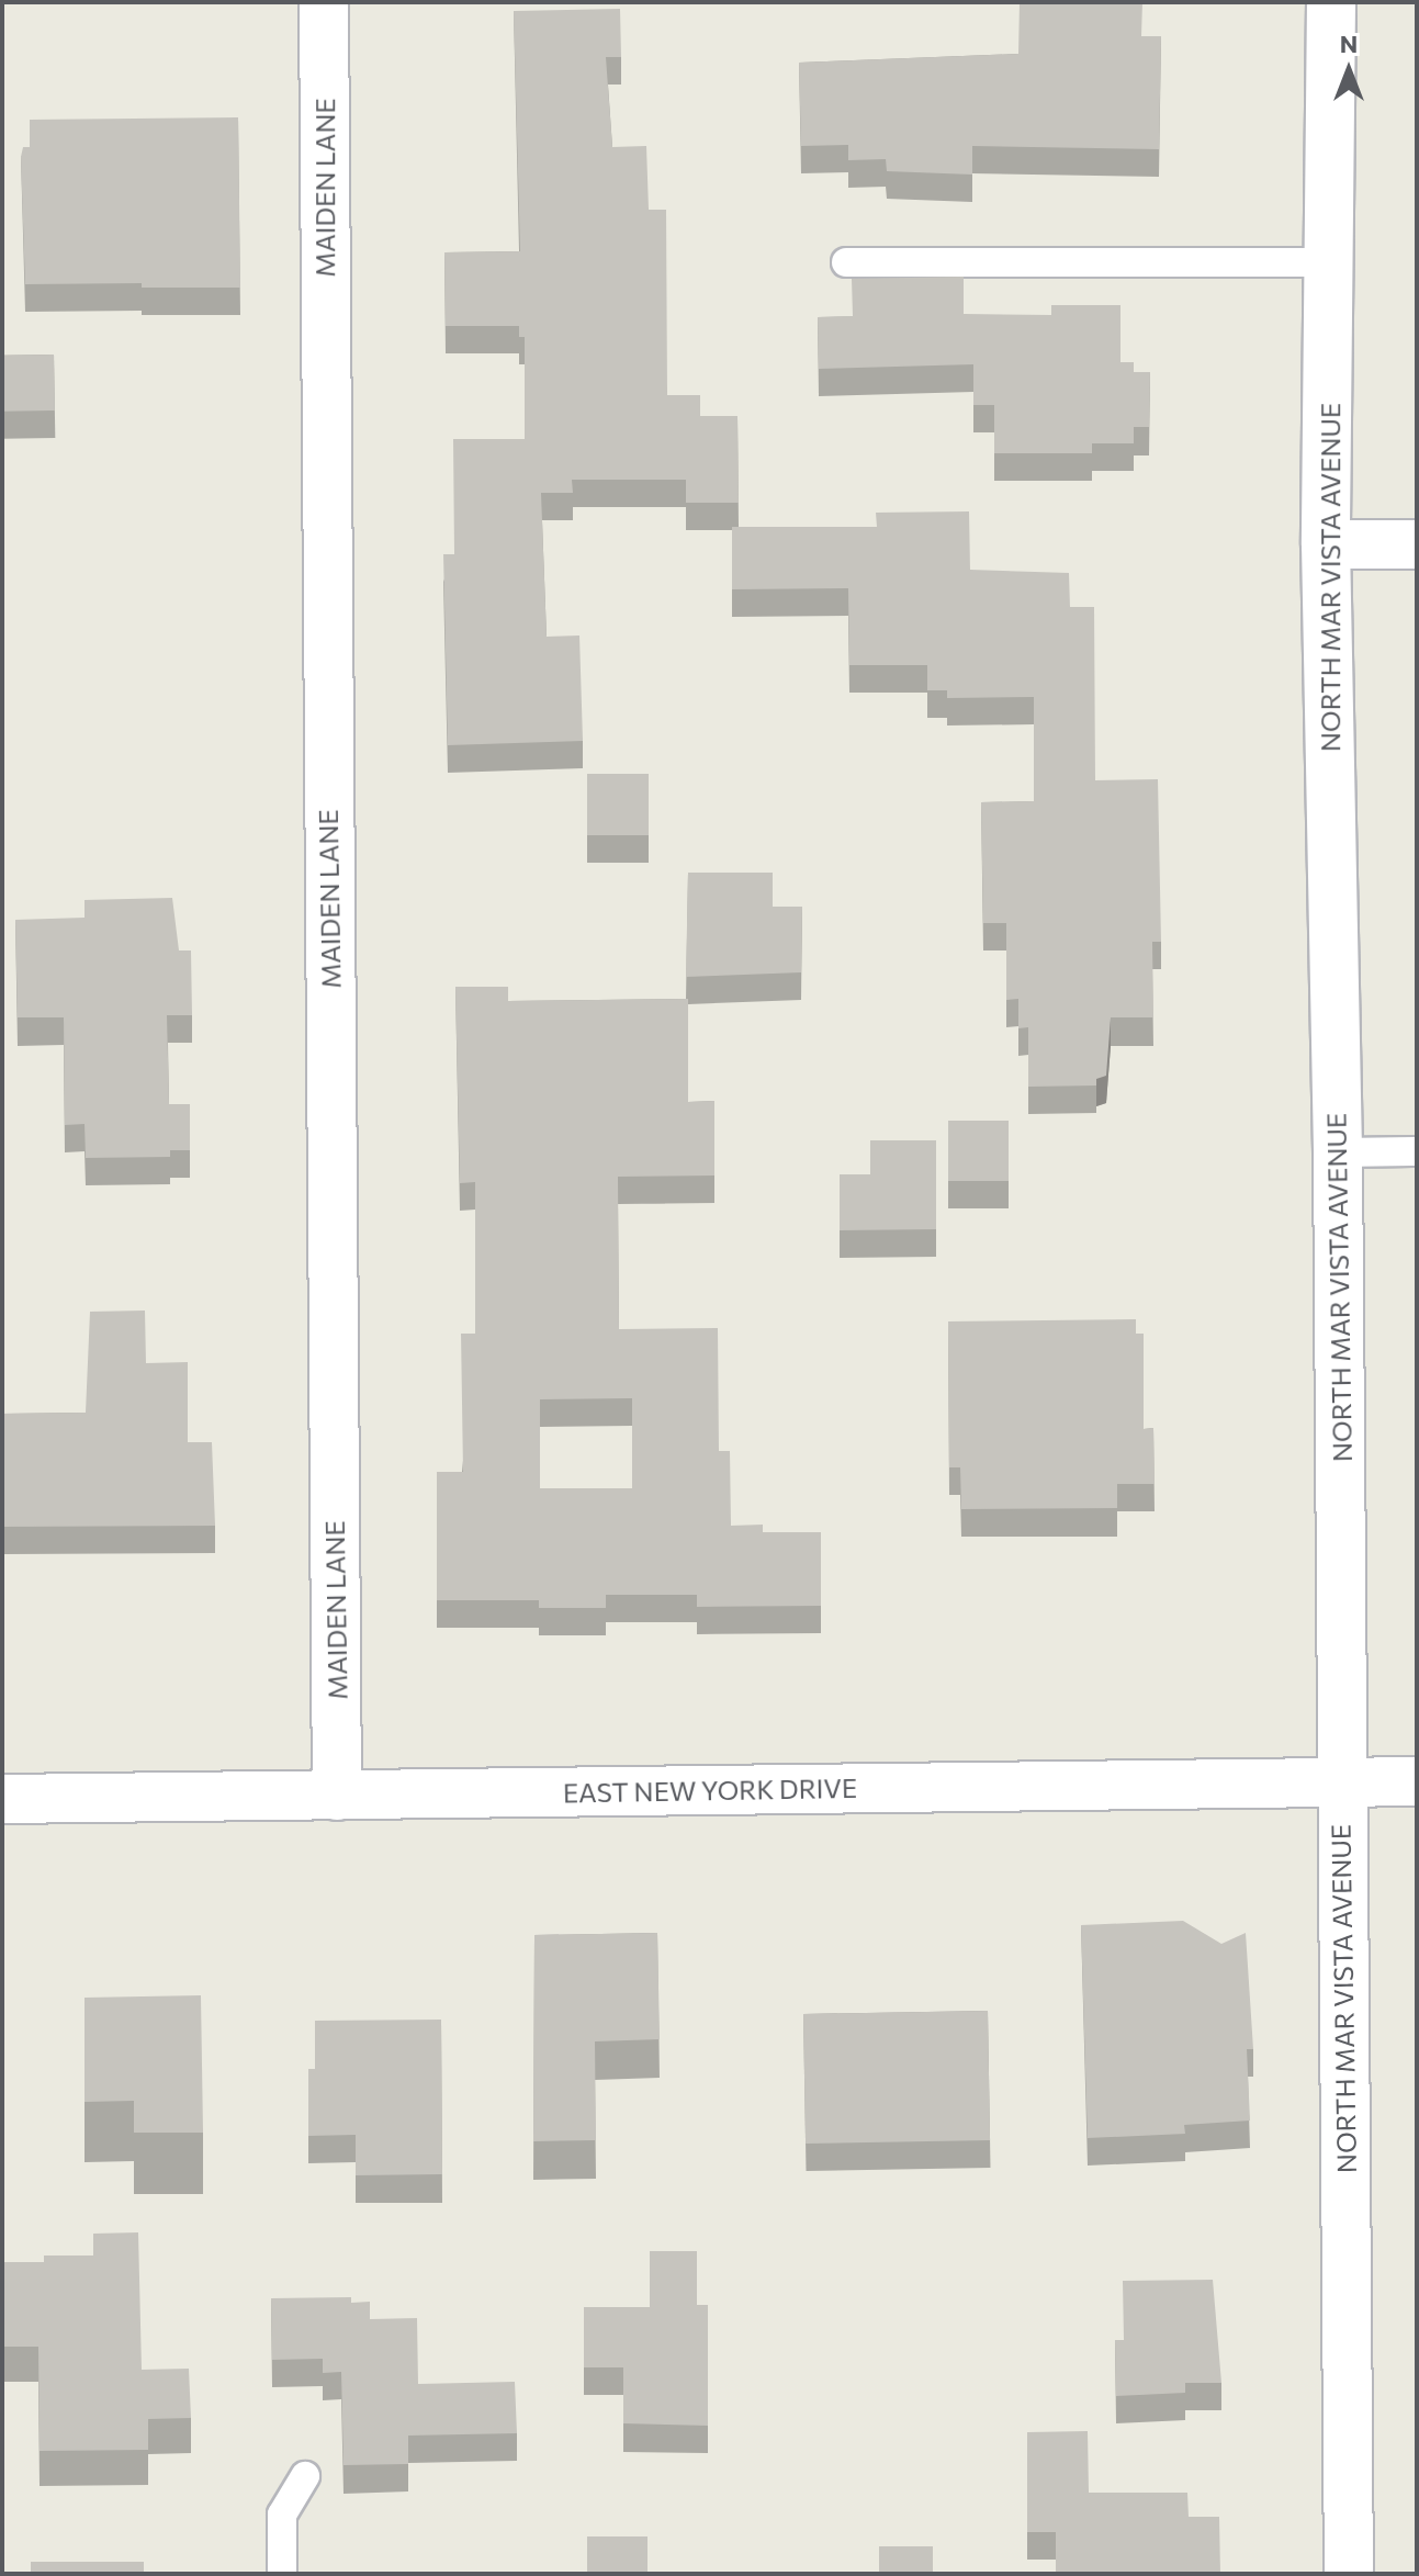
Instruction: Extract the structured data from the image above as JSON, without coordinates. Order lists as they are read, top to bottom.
{
  "streets": {
    "street": ["MAIDEN LANE", "NORTH MAR VISTA AVENUE", "EAST NEW YORK DRIVE"]
  },
  "crossings": [
    ["MAIDEN LANE", "EAST NEW YORK DRIVE"],
    ["NORTH MAR VISTA AVENUE", "EAST NEW YORK DRIVE"]
  ],
  "north": "top"
}
